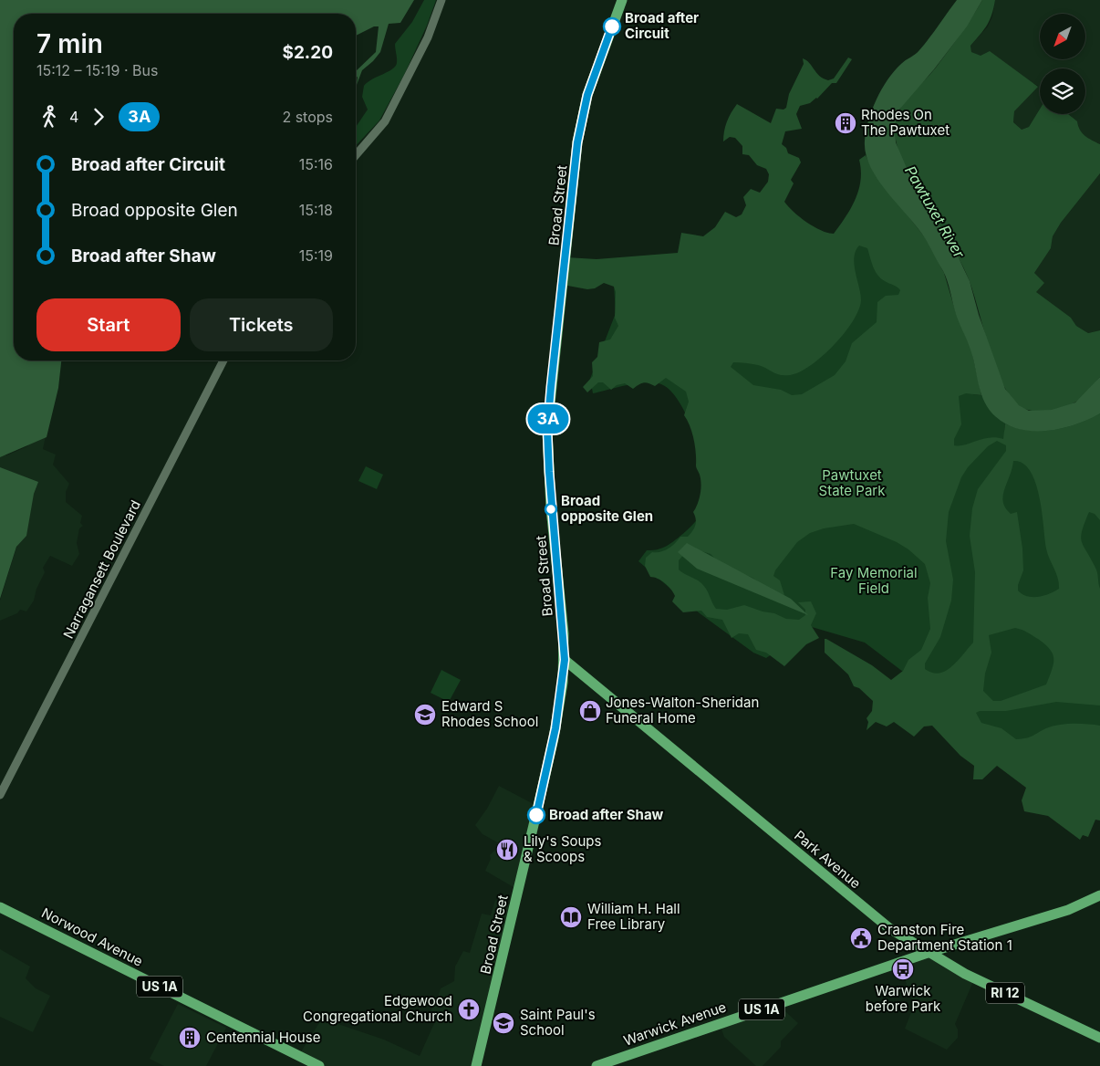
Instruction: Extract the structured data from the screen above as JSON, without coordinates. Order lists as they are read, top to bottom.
{
  "streets": {
    "main road": [
      "Broad Street",
      "Park Avenue",
      "Norwood Avenue",
      "US 1A",
      "RI 12",
      "Warwick Avenue"
    ],
    "street": ["Narragansett Boulevard"]
  },
  "crossings": [
    ["Broad Street", "Park Avenue"],
    ["Park Avenue", "Warwick Avenue"]
  ],
  "water": ["Pawtuxet River"],
  "parks": ["Pawtuxet State Park", "Fay Memorial Field"],
  "places": {
    "other": ["Broad after Circuit", "Broad opposite Glen", "Broad after Shaw"],
    "building": ["Rhodes On The Pawtuxet", "Centennial House"],
    "shop": ["Jones-Walton-Sheridan Funeral Home"],
    "school or university": ["Edward S Rhodes School", "Saint Paul's School"],
    "restaurant": ["Lily's Soups & Scoops"],
    "library": ["William H. Hall Free Library"],
    "public building": ["Cranston Fire Department Station 1"],
    "bus stop": ["Warwick before Park"],
    "church": ["Edgewood Congregational Church"]
  },
  "lines": ["bus line 3A"],
  "north": "bottom left",
  "page": {
    "on_map": "3A",
    "heading": ["7 min", "15:12 – 15:19 · Bus", "$2.20"],
    "legs": ["4", "3A", "2 stops"],
    "list": [
      {
        "name": "Broad after Circuit",
        "value": "15:16"
      },
      {
        "name": "Broad opposite Glen",
        "value": "15:18"
      },
      {
        "name": "Broad after Shaw",
        "value": "15:19"
      }
    ],
    "buttons": ["Start", "Tickets"]
  }
}
